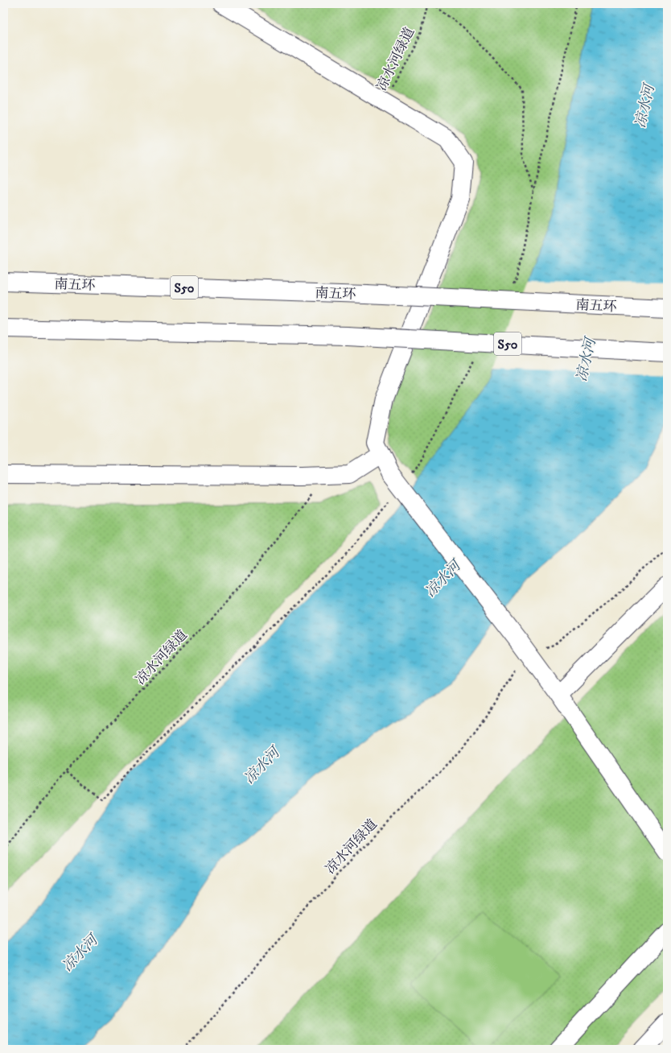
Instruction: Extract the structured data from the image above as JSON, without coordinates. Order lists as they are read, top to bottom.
{
  "streets": {
    "main road": ["南五环", "S50"],
    "path": ["凉水河绿道"]
  },
  "water": ["凉水河"]
}
